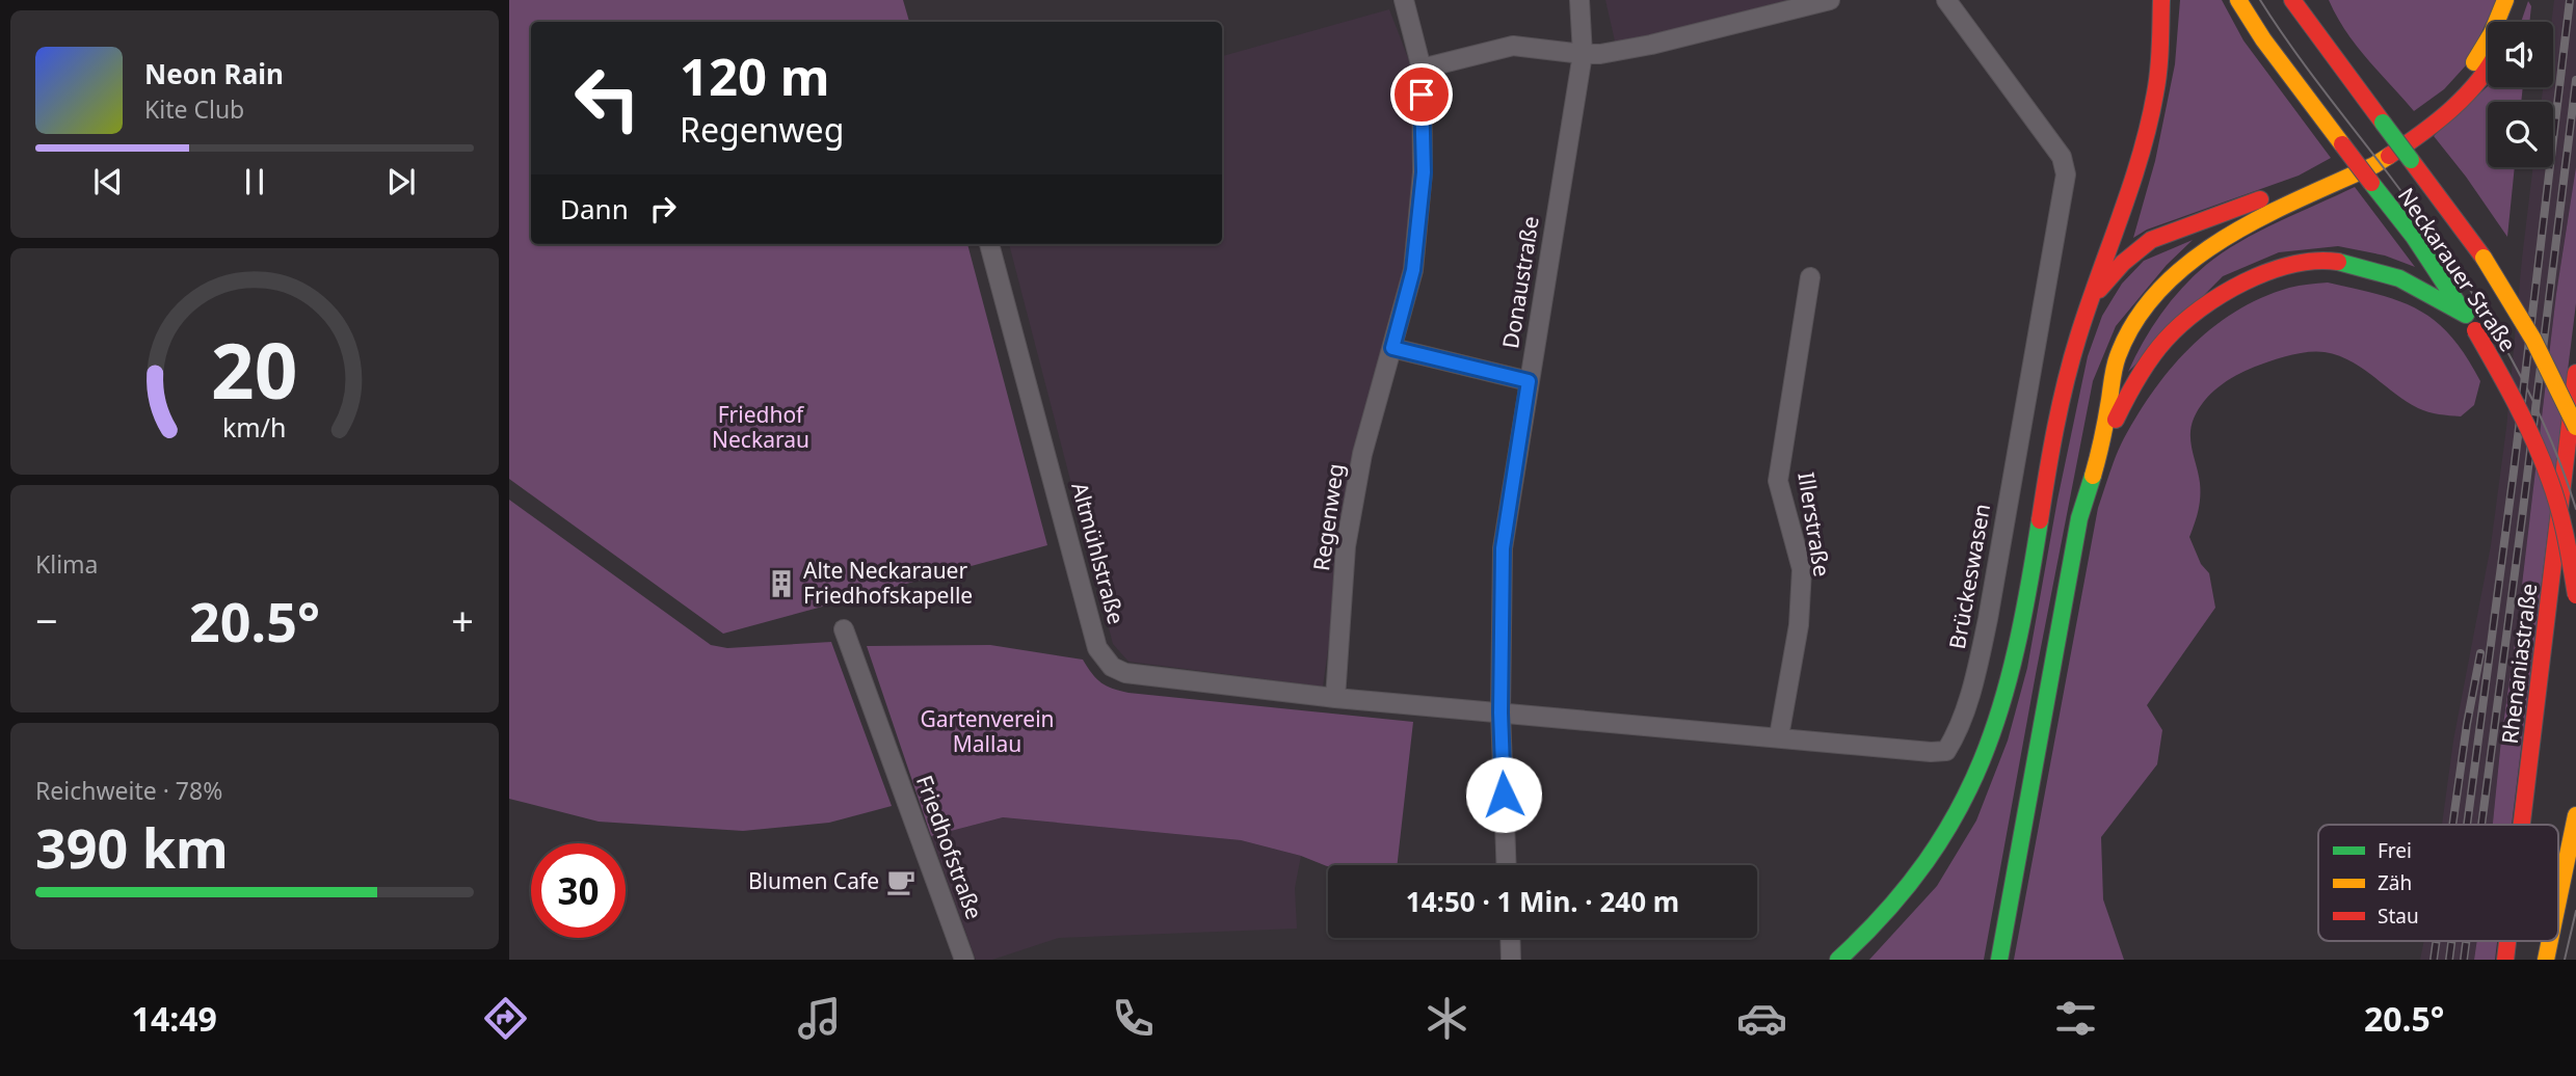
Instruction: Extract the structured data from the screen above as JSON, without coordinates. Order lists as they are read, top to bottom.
{
  "streets": {
    "main road": ["Neckarauer Straße", "Rhenaniastraße"],
    "street": [
      "Donaustraße",
      "Regenweg",
      "Illerstraße",
      "Altmühlstraße",
      "Brückeswasen",
      "Friedhofstraße"
    ]
  },
  "crossings": [
    ["Donaustraße", "Altmühlstraße"],
    ["Donaustraße", "Brückeswasen"],
    ["Regenweg", "Altmühlstraße"],
    ["Illerstraße", "Brückeswasen"],
    ["Altmühlstraße", "Brückeswasen"]
  ],
  "parks": ["Friedhof Neckarau", "Gartenverein Mallau"],
  "places": {
    "building": ["Alte Neckarauer Friedhofskapelle"],
    "cafe": ["Blumen Cafe"]
  },
  "legend": ["Frei", "Zäh", "Stau"],
  "page": {
    "turn": ["120 m", "Regenweg"],
    "song": ["Neon Rain", "Kite Club"],
    "then": "Dann",
    "tile": [
      "Klima",
      ["Reichweite · 78%", "390 km"]
    ],
    "heat": ["−", "20.5°", "+"],
    "limit": "30",
    "trip": "14:50 · 1 Min. · 240 m",
    "tabs": ["14:49", "20.5°"],
    "gauge": ["20", "km/h"]
  }
}
